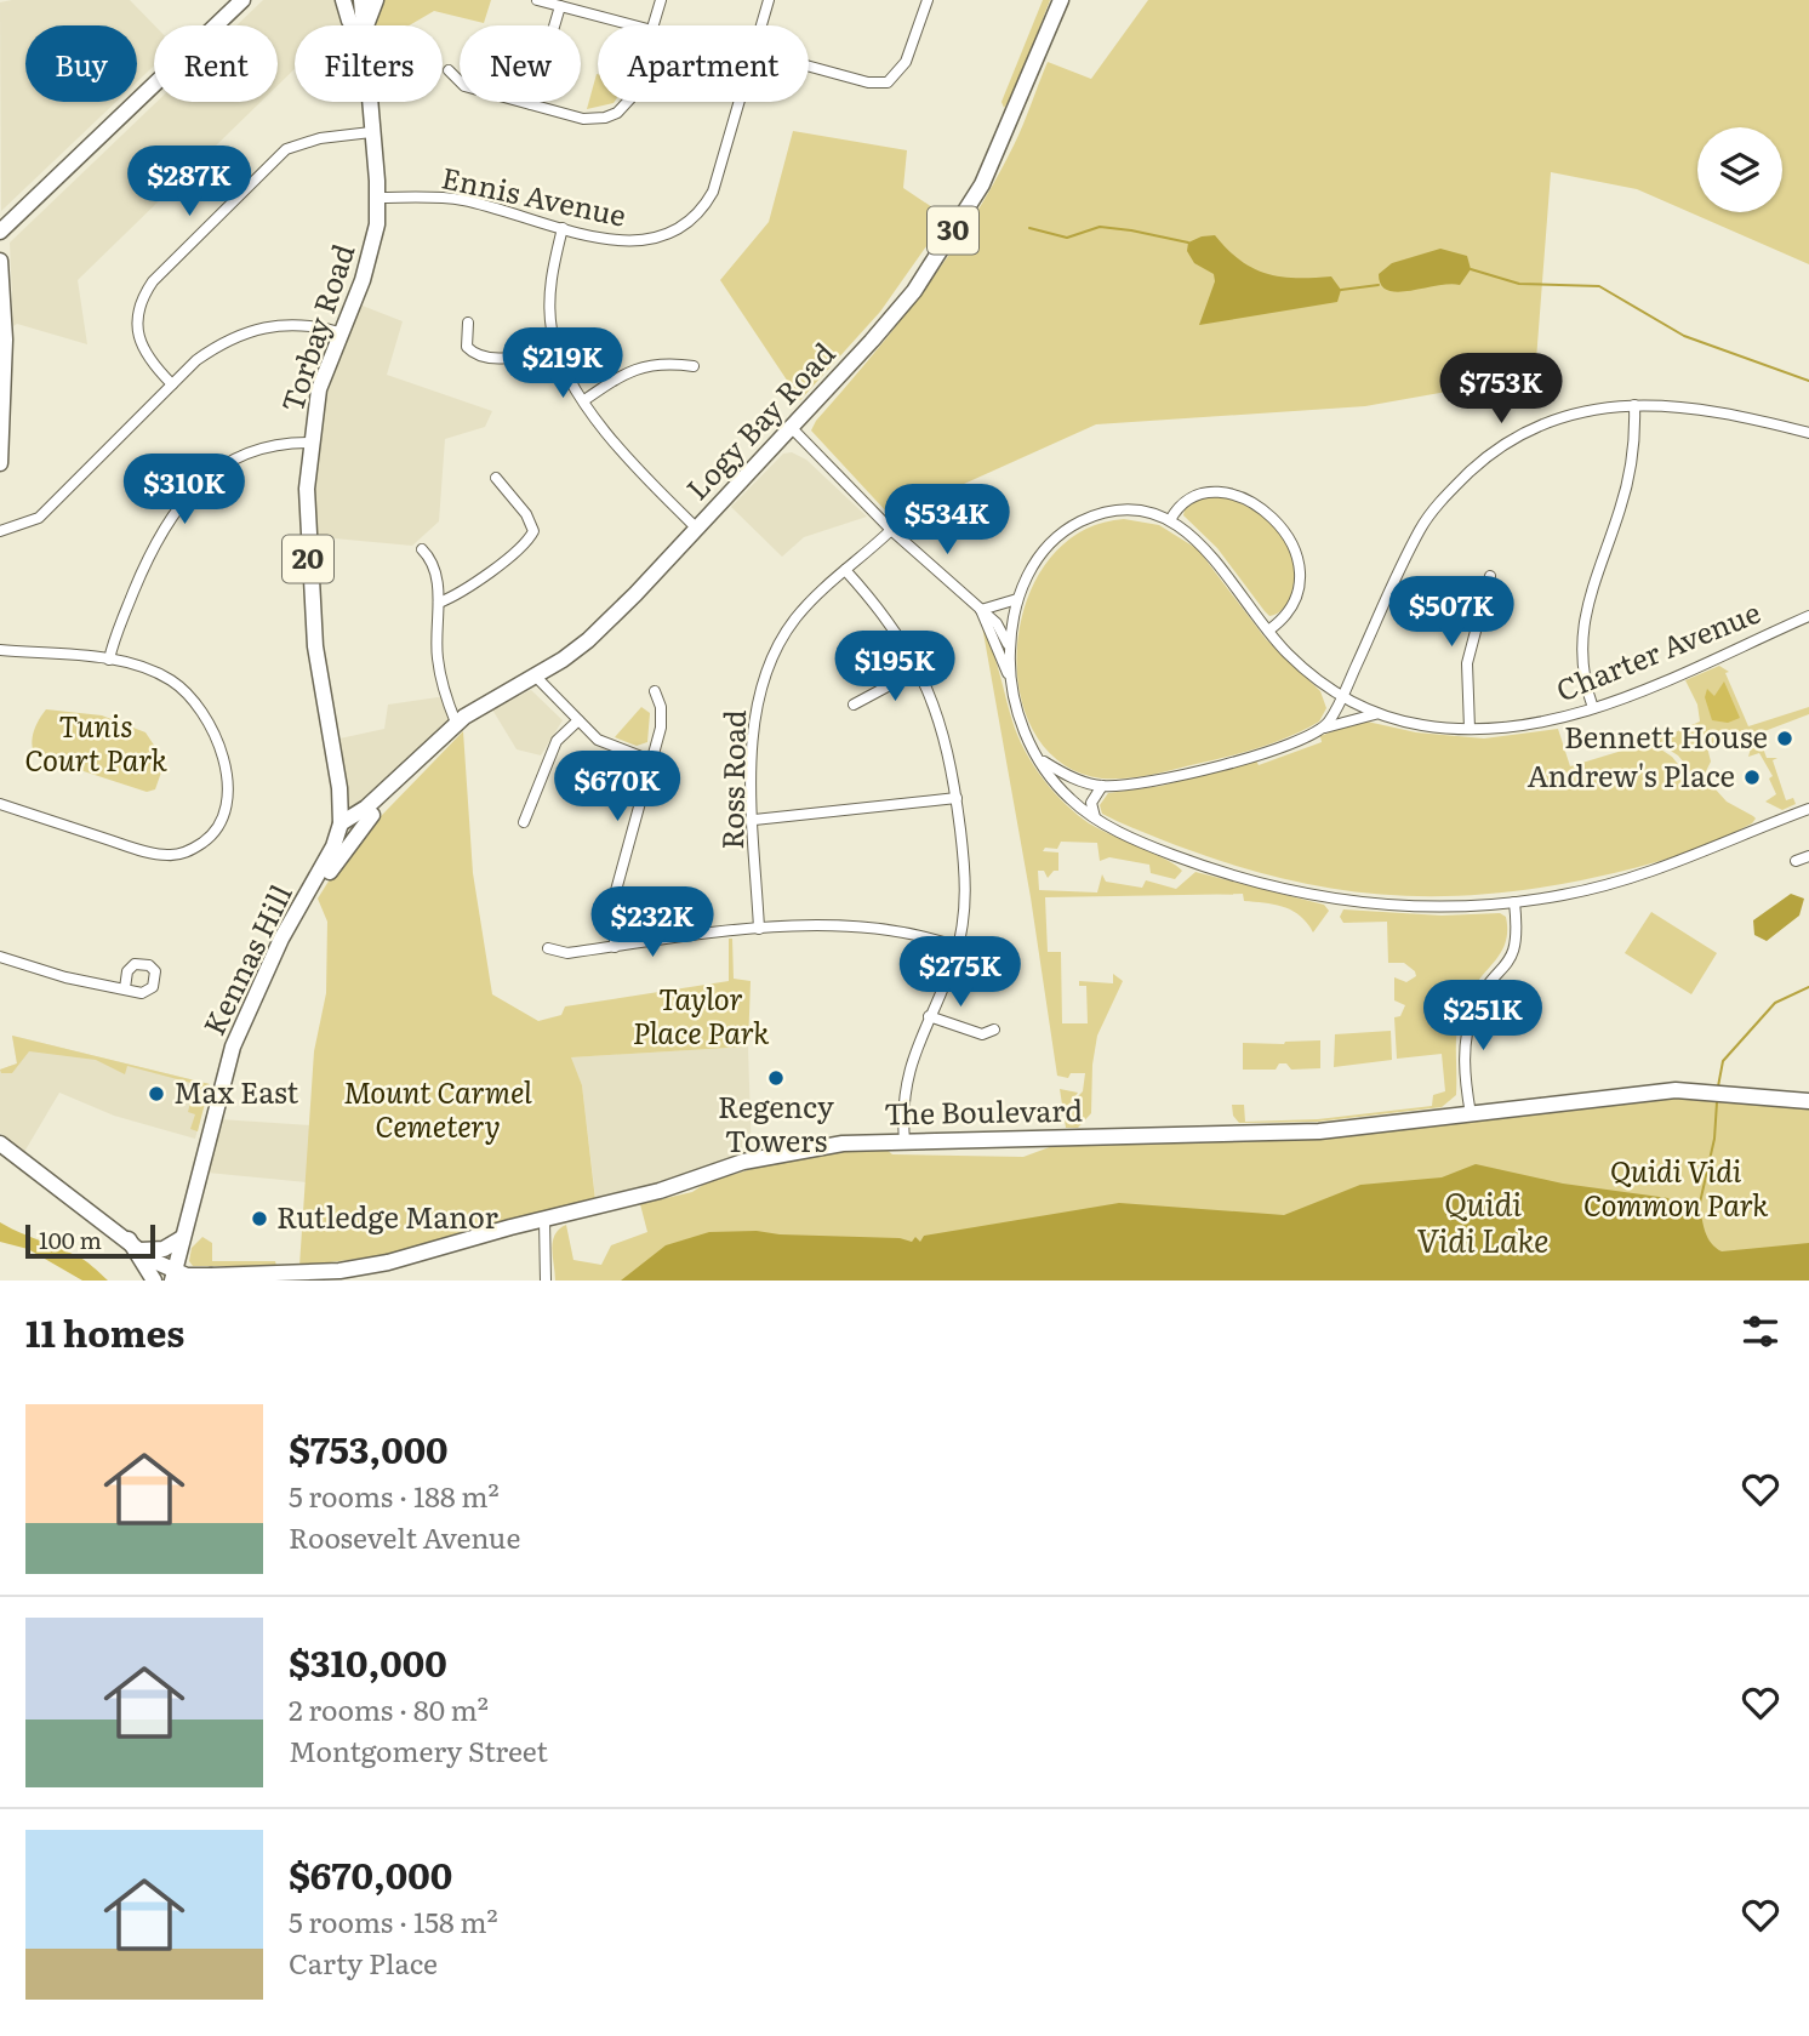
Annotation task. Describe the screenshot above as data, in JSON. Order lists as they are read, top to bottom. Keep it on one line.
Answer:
{"streets":{"main road":["30","Torbay Road","Logy Bay Road","20","Kennas Hill","The Boulevard"],"street":["Ennis Avenue","Charter Avenue","Ross Road"]},"crossings":[["Ennis Avenue","Torbay Road"],["Torbay Road","Logy Bay Road"],["Torbay Road","Kennas Hill"],["Logy Bay Road","Kennas Hill"],["Kennas Hill","The Boulevard"]],"water":["Quidi Vidi Lake"],"parks":["Tunis Court Park","Taylor Place Park","Mount Carmel Cemetery","Quidi Vidi Common Park"],"places":["Bennett House","Andrew's Place","Regency Towers","Max East","Rutledge Manor"],"scale_bar":"100 m","page":{"chip":["Buy","Rent","Filters","New","Apartment"],"price":["$287K","$219K","$753K","$310K","$534K","$507K","$195K","$670K","$232K","$275K","$251K"],"scale":"100 m","heading":"11 homes","list":[{"name":"$753,000","note":"5 rooms · 188 m² · Roosevelt Avenue"},{"name":"$310,000","note":"2 rooms · 80 m² · Montgomery Street"},{"name":"$670,000","note":"5 rooms · 158 m² · Carty Place"}]}}
